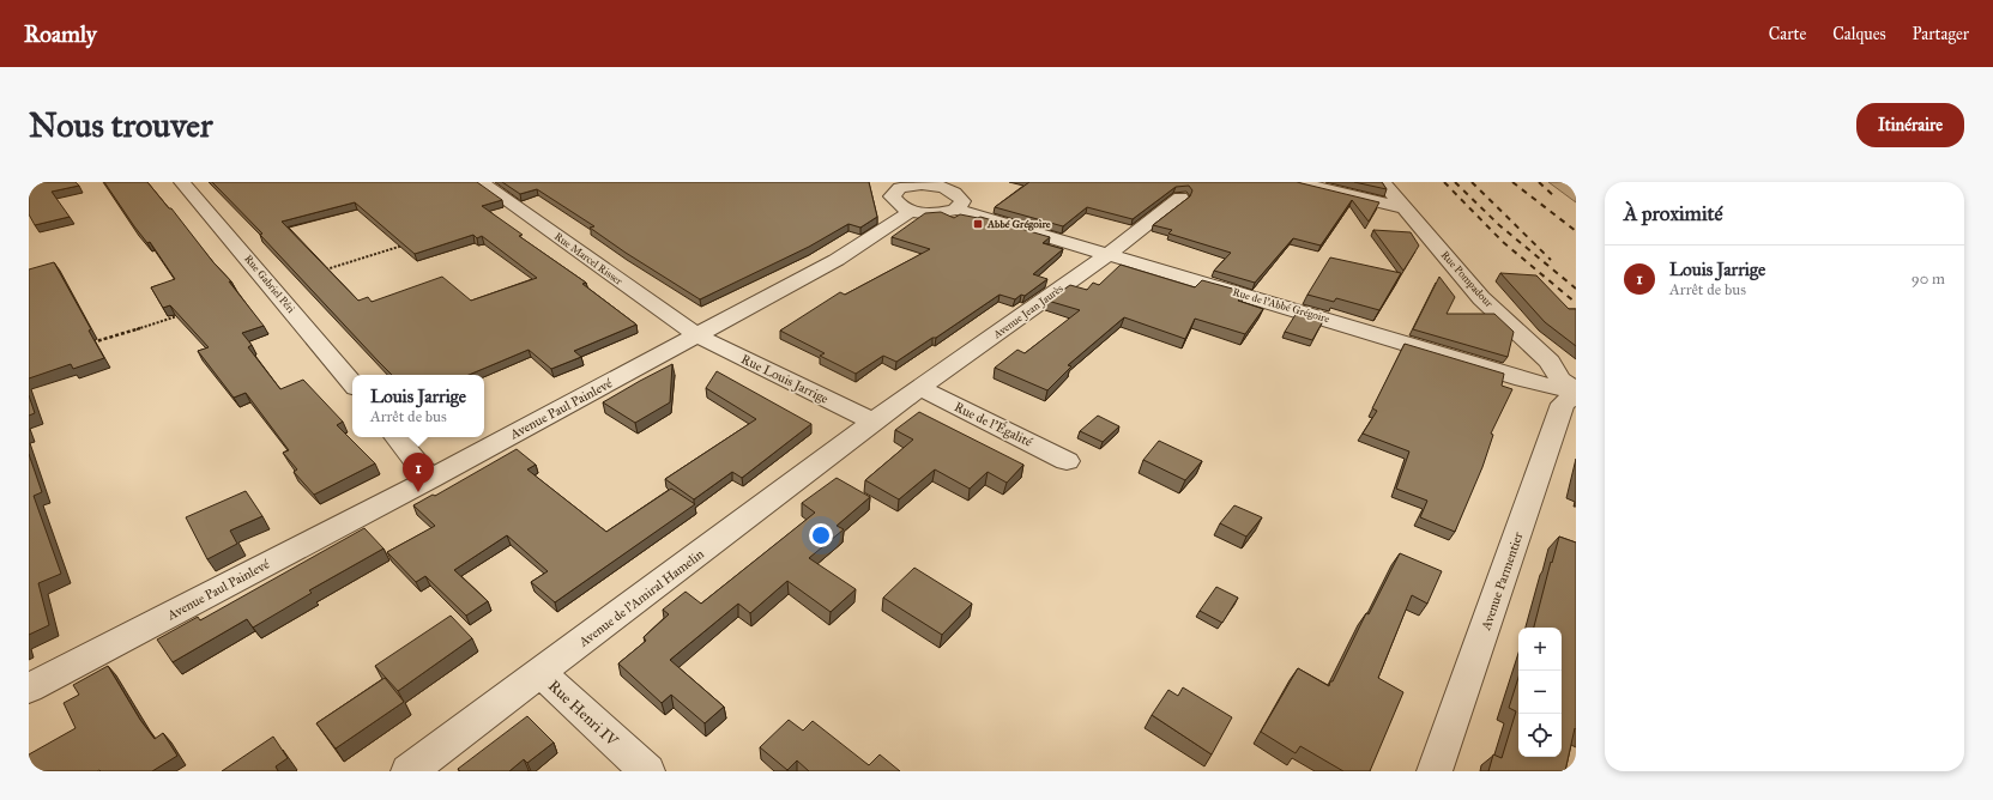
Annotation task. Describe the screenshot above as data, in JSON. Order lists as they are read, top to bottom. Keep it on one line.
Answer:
{"streets":{"street":["Rue Marcel Risser","Rue Pompadour","Rue Gabriel Péri","Rue de l'Abbé Grégoire","Avenue Jean Jaurès","Rue Louis Jarrige","Avenue Paul Painlevé","Rue de l'Égalité","Avenue Parmentier","Avenue de l'Amiral Hamelin","Rue Henri IV"]},"crossings":[["Rue Marcel Risser","Rue Louis Jarrige"],["Rue Marcel Risser","Avenue Paul Painlevé"],["Rue Pompadour","Rue de l'Abbé Grégoire"],["Rue de l'Abbé Grégoire","Avenue Jean Jaurès"],["Avenue Jean Jaurès","Rue Louis Jarrige"],["Avenue Jean Jaurès","Rue de l'Égalité"],["Avenue Jean Jaurès","Avenue de l'Amiral Hamelin"],["Rue Louis Jarrige","Avenue Paul Painlevé"],["Rue Louis Jarrige","Avenue de l'Amiral Hamelin"],["Avenue de l'Amiral Hamelin","Rue Henri IV"]],"places":{"transit":["Abbé Grégoire"]},"page":{"header":"Roamly","nav":["Carte","Calques","Partager"],"buttons":"Itinéraire","title":"Nous trouver","heading":"À proximité","list":[{"mark":"1","name":"Louis Jarrige","note":"Arrêt de bus","value":"90 m"}],"popup":["Louis Jarrige","Arrêt de bus"],"pins":"1","map_buttons":["+","−"]}}
